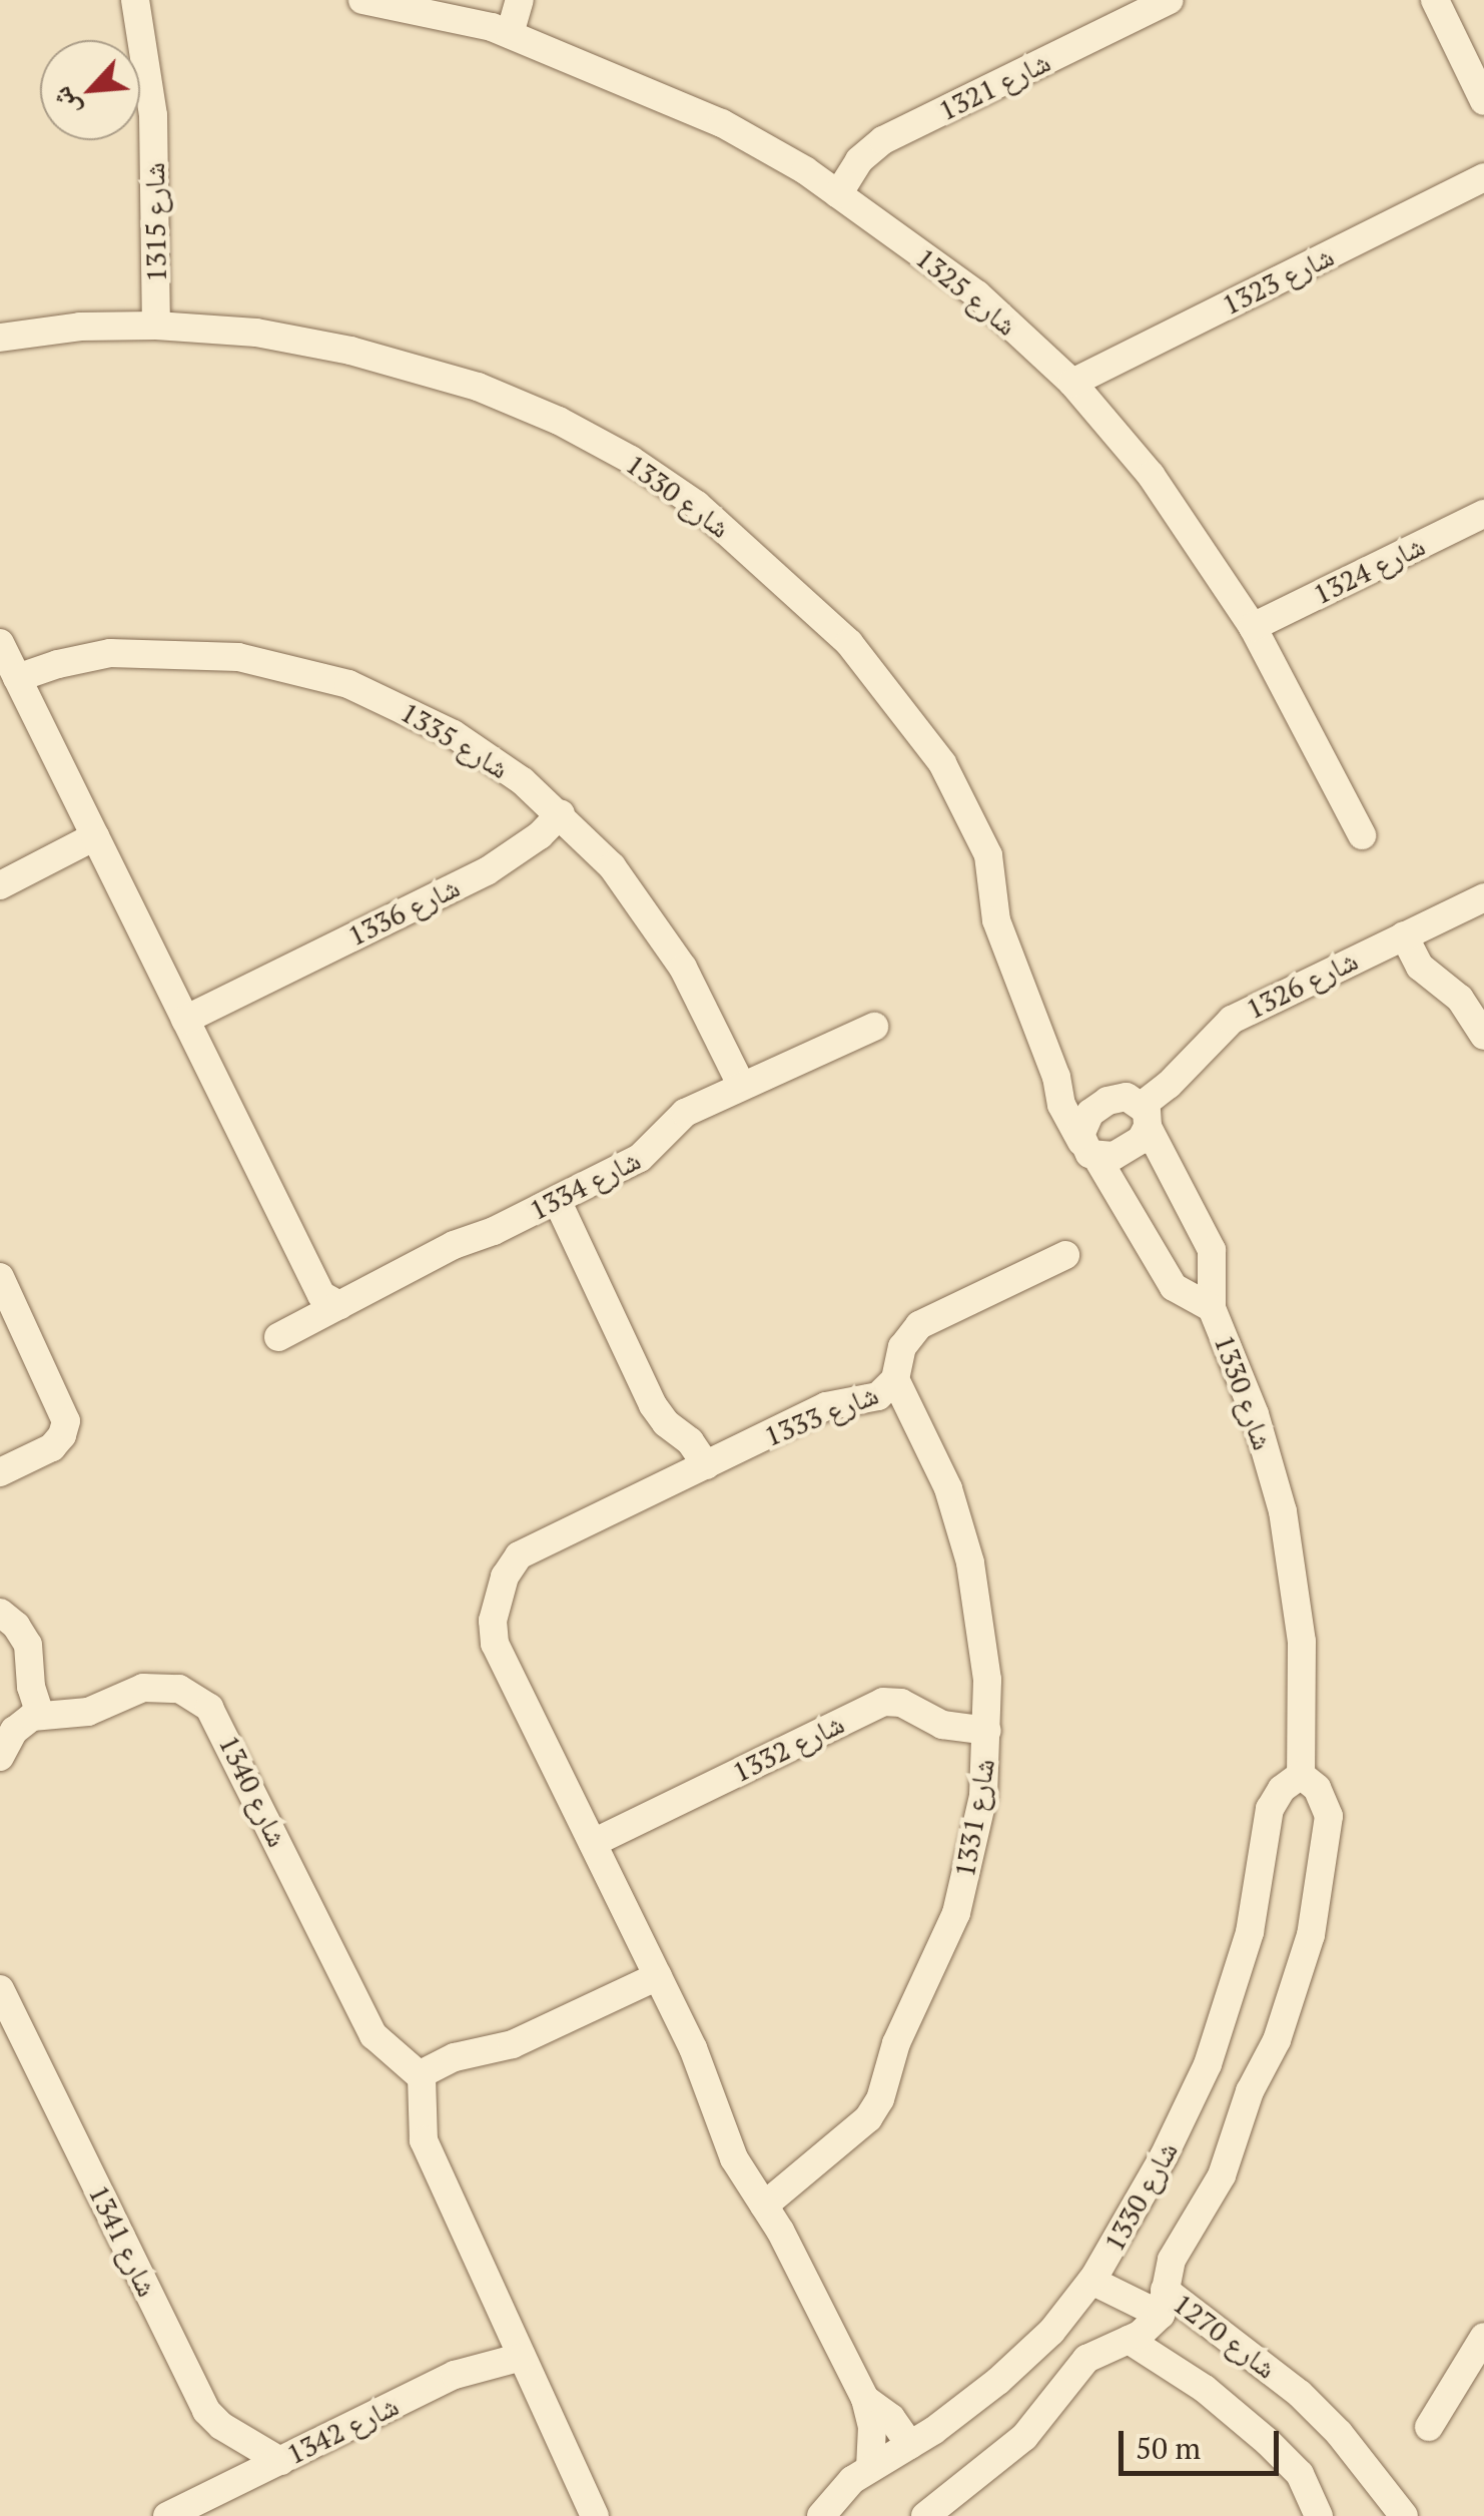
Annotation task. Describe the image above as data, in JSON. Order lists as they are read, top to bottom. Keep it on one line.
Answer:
{"streets":{"street":["شارع 1321","شارع 1315","شارع 1323","شارع 1325","شارع 1330","شارع 1324","شارع 1335","شارع 1336","شارع 1326","شارع 1334","شارع 1333","شارع 1332","شارع 1340","شارع 1331","شارع 1341","شارع 1270","شارع 1342"]},"crossings":[["شارع 1321","شارع 1325"],["شارع 1315","شارع 1330"],["شارع 1323","شارع 1325"],["شارع 1325","شارع 1324"],["شارع 1330","شارع 1326"],["شارع 1330","شارع 1270"],["شارع 1335","شارع 1336"],["شارع 1335","شارع 1334"],["شارع 1333","شارع 1332"],["شارع 1333","شارع 1331"],["شارع 1332","شارع 1331"],["شارع 1341","شارع 1342"]],"scale_bar":"50 m","north":"bottom left"}
